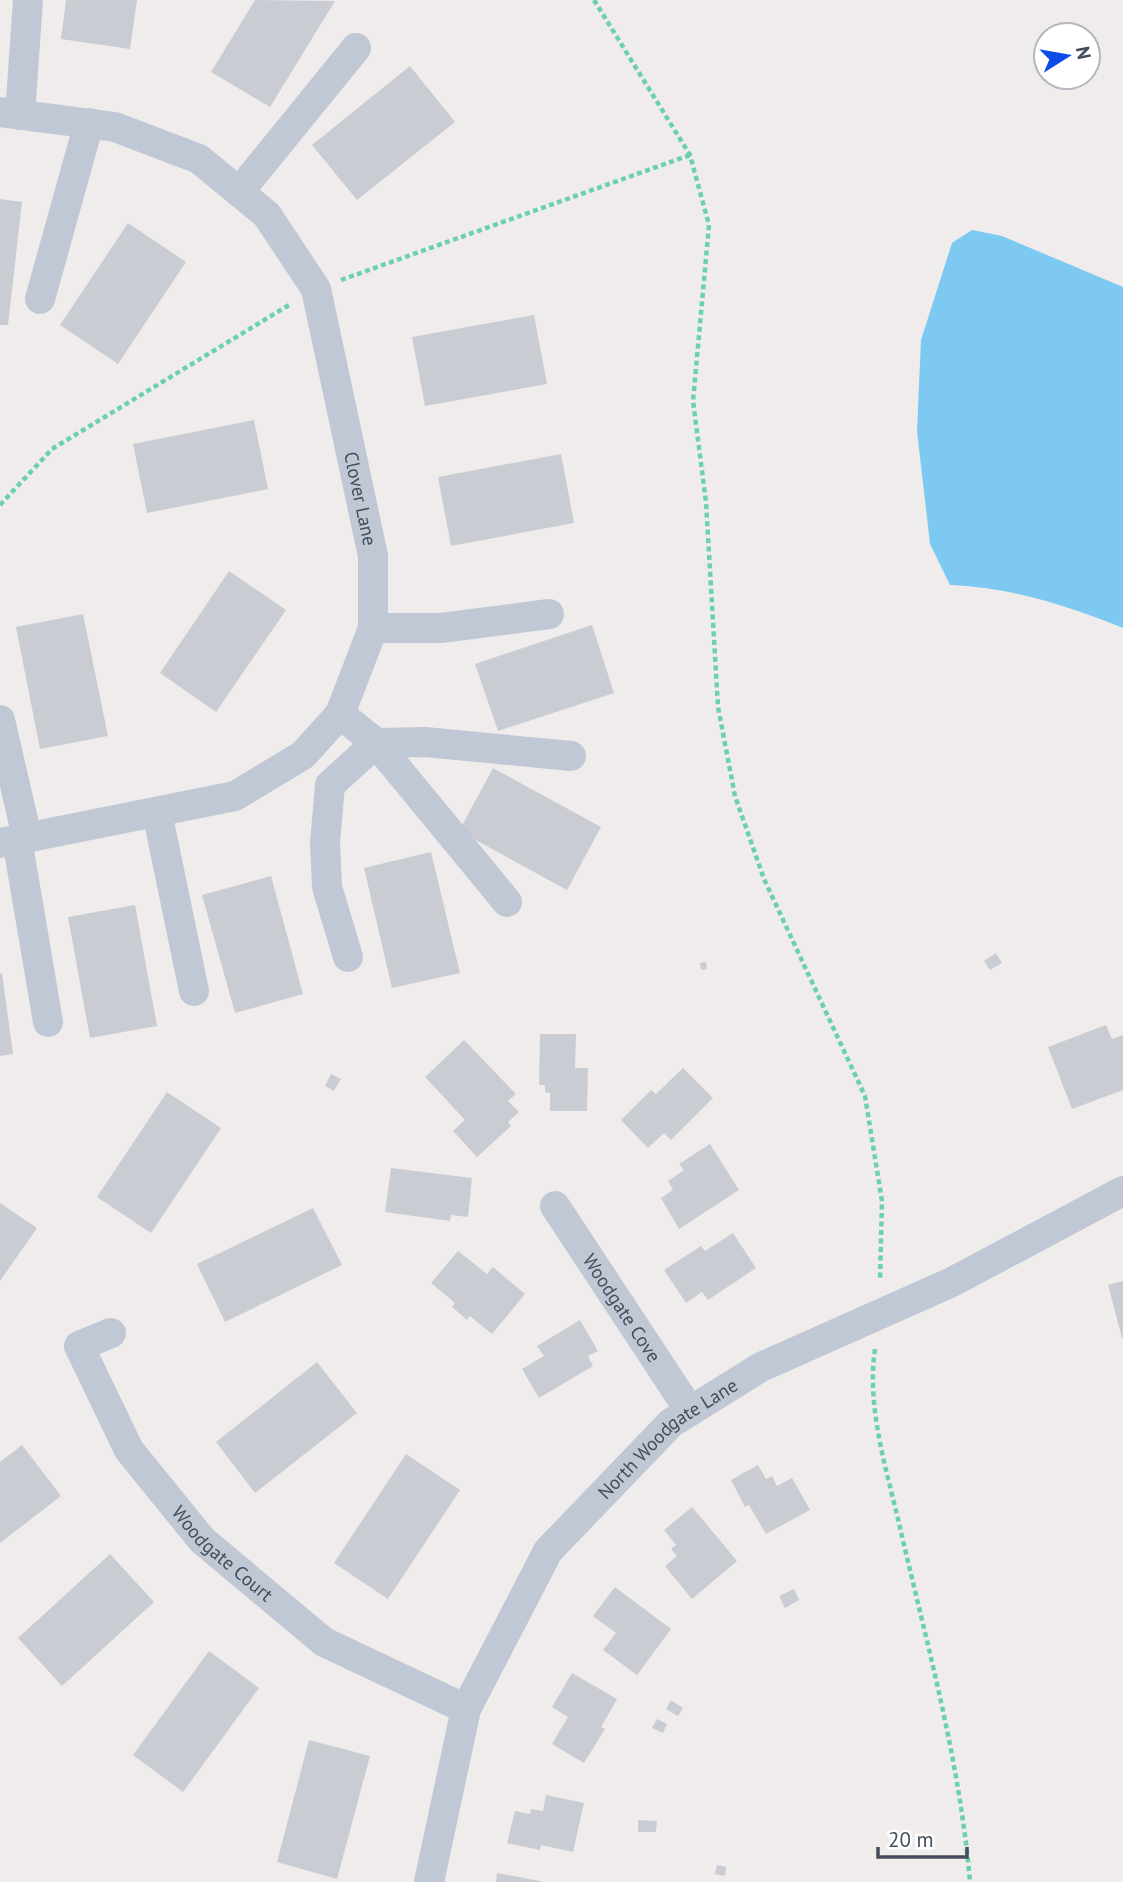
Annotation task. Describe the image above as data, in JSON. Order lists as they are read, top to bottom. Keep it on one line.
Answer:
{"streets":{"street":["Clover Lane","Woodgate Cove","North Woodgate Lane","Woodgate Court"]},"crossings":[["Woodgate Cove","North Woodgate Lane"],["North Woodgate Lane","Woodgate Court"]],"scale_bar":"20 m","north":"right"}
